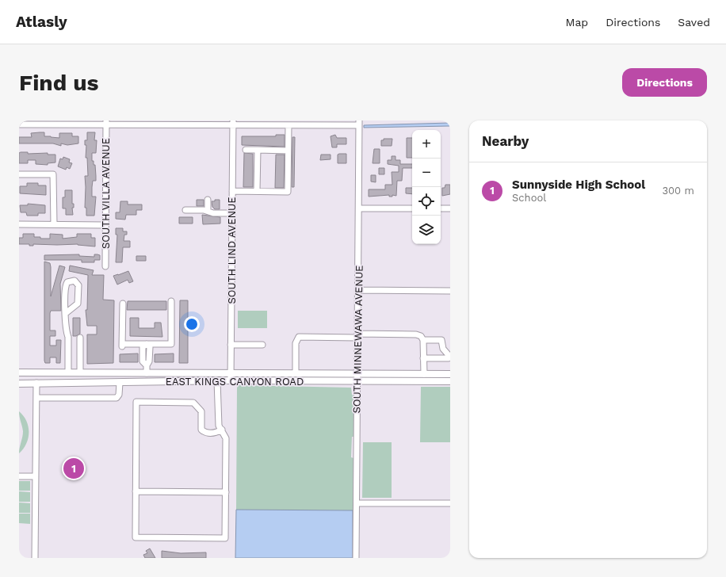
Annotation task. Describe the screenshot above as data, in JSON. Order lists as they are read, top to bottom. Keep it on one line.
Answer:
{"streets":{"main road":["EAST KINGS CANYON ROAD"],"street":["SOUTH VILLA AVENUE","SOUTH LIND AVENUE","SOUTH MINNEWAWA AVENUE"]},"crossings":[["SOUTH LIND AVENUE","EAST KINGS CANYON ROAD"],["SOUTH MINNEWAWA AVENUE","EAST KINGS CANYON ROAD"]],"page":{"header":"Atlasly","nav":["Map","Directions","Saved"],"buttons":"Directions","title":"Find us","heading":"Nearby","map_buttons":["+","−"],"list":[{"mark":"1","name":"Sunnyside High School","note":"School","value":"300 m"}],"pins":"1"}}
